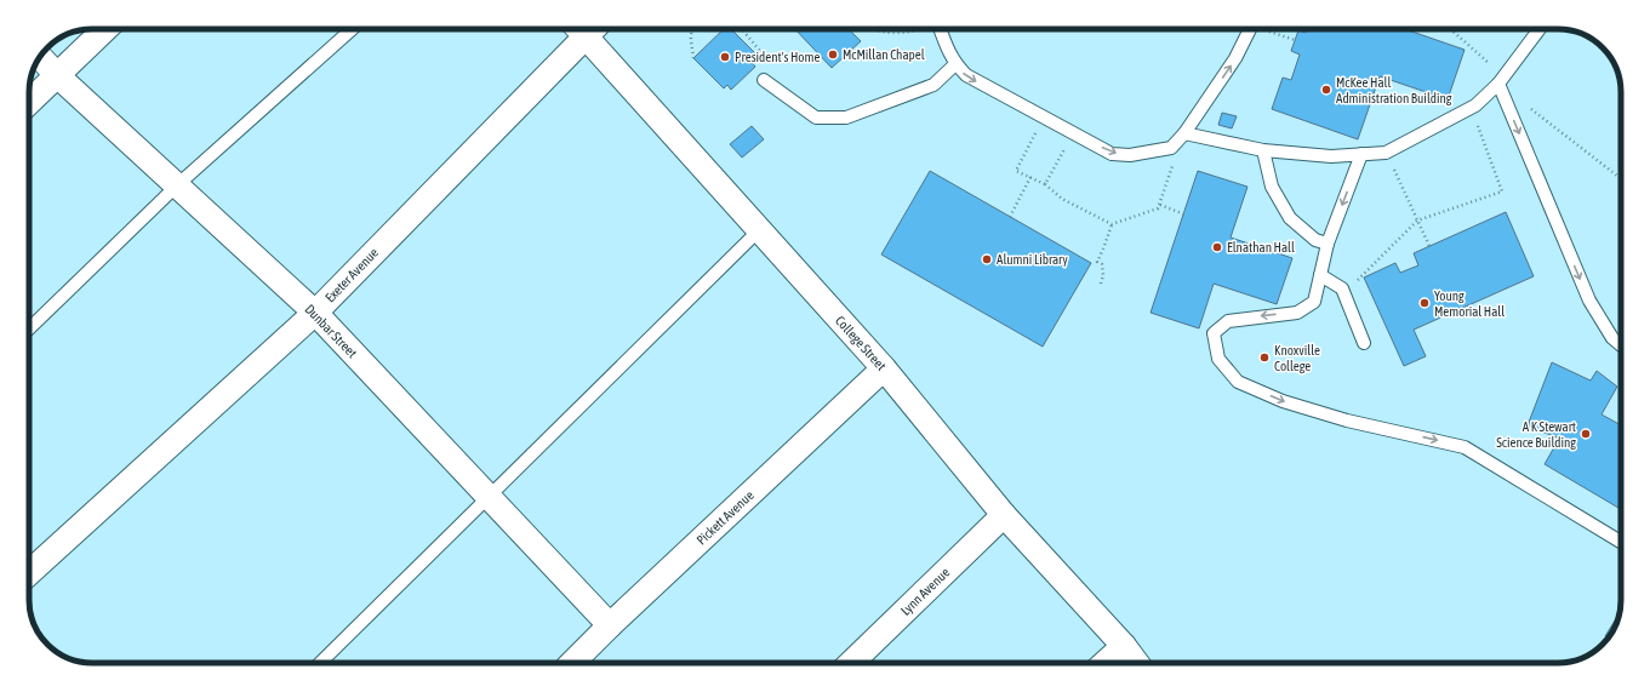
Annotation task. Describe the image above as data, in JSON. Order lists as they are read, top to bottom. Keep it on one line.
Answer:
{"streets":{"street":["Exeter Avenue","Dunbar Street","College Street","Pickett Avenue","Lynn Avenue"]},"crossings":[["Exeter Avenue","Dunbar Street"],["Dunbar Street","Pickett Avenue"],["College Street","Pickett Avenue"],["College Street","Lynn Avenue"]],"places":["McMillan Chapel","President's Home","McKee Hall Administration Building","Elnathan Hall","Alumni Library","Young Memorial Hall","Knoxville College","A K Stewart Science Building"]}
